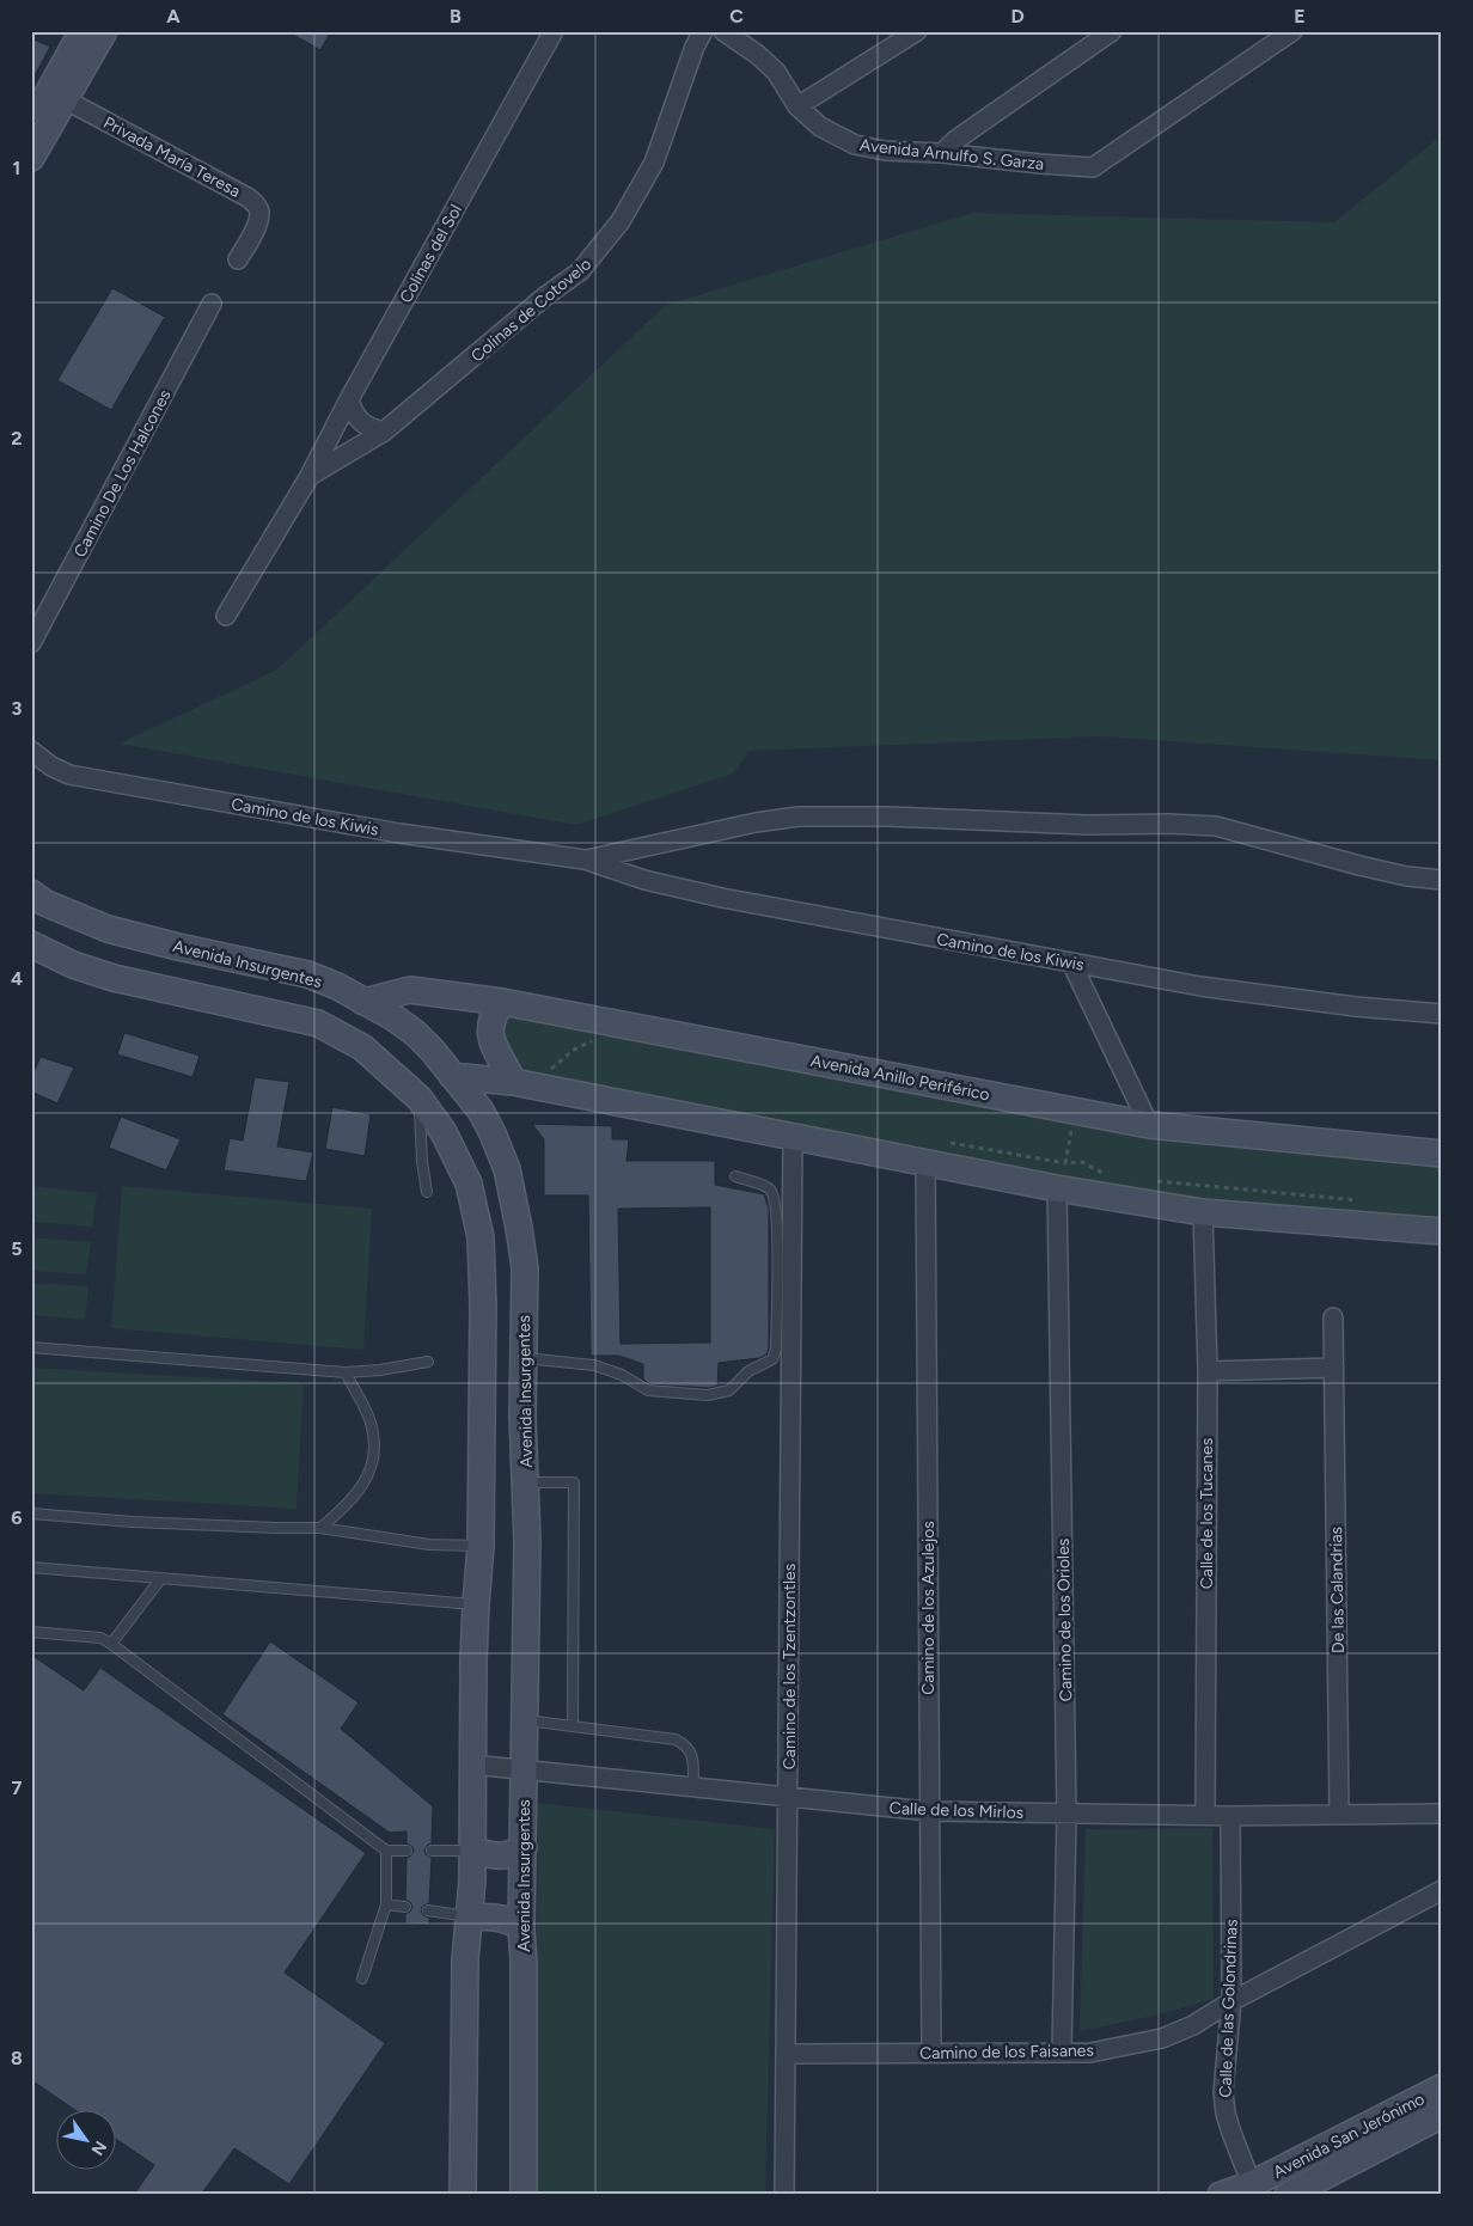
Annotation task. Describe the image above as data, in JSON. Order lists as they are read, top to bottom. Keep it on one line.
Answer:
{"streets":{"main road":["Avenida Insurgentes","Avenida Anillo Periférico","Avenida San Jerónimo"],"street":["Avenida Arnulfo S. Garza","Privada María Teresa","Colinas del Sol","Colinas de Cotovelo","Camino De Los Halcones","Camino de los Kiwis","Calle de los Tucanes","De las Calandrias","Camino de los Azulejos","Camino de los Orioles","Camino de los Tzentzontles","Calle de los Mirlos","Calle de las Golondrinas","Camino de los Faisanes"]},"crossings":[["Colinas del Sol","Colinas de Cotovelo"],["Avenida Insurgentes","Avenida Anillo Periférico"],["Avenida Insurgentes","Calle de los Mirlos"],["Calle de los Tucanes","Calle de los Mirlos"],["De las Calandrias","Calle de los Mirlos"],["Camino de los Azulejos","Calle de los Mirlos"],["Camino de los Azulejos","Camino de los Faisanes"],["Camino de los Orioles","Calle de los Mirlos"],["Camino de los Orioles","Camino de los Faisanes"],["Camino de los Tzentzontles","Calle de los Mirlos"],["Camino de los Tzentzontles","Camino de los Faisanes"],["Calle de los Mirlos","Calle de las Golondrinas"],["Calle de las Golondrinas","Camino de los Faisanes"],["Calle de las Golondrinas","Avenida San Jerónimo"]],"north":"bottom right","grid":{"columns":["A","B","C","D","E"],"rows":["1","2","3","4","5","6","7","8"]}}
